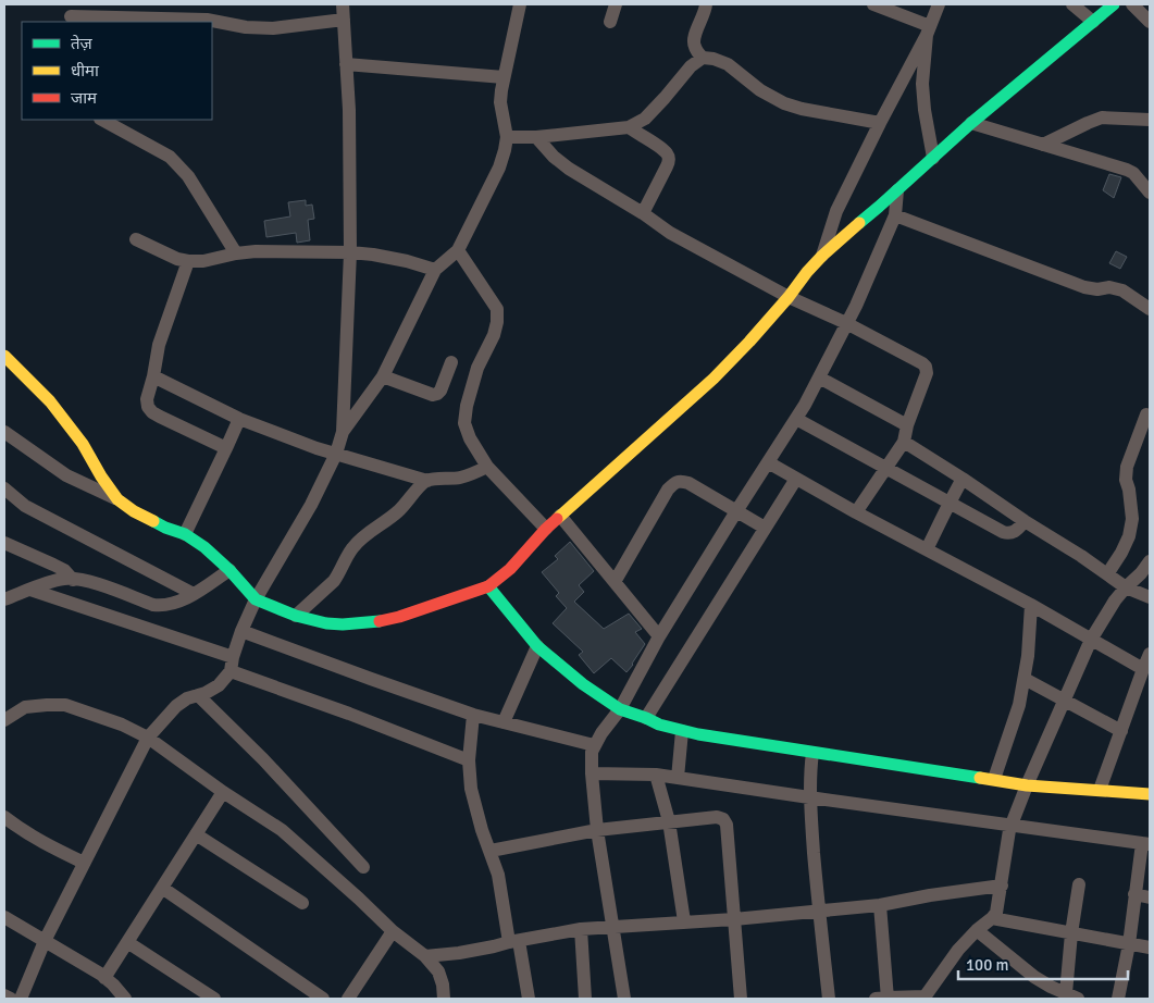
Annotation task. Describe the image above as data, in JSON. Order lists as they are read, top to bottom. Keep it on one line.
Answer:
{"legend":["तेज़","धीमा","जाम"],"scale_bar":"100 m"}
